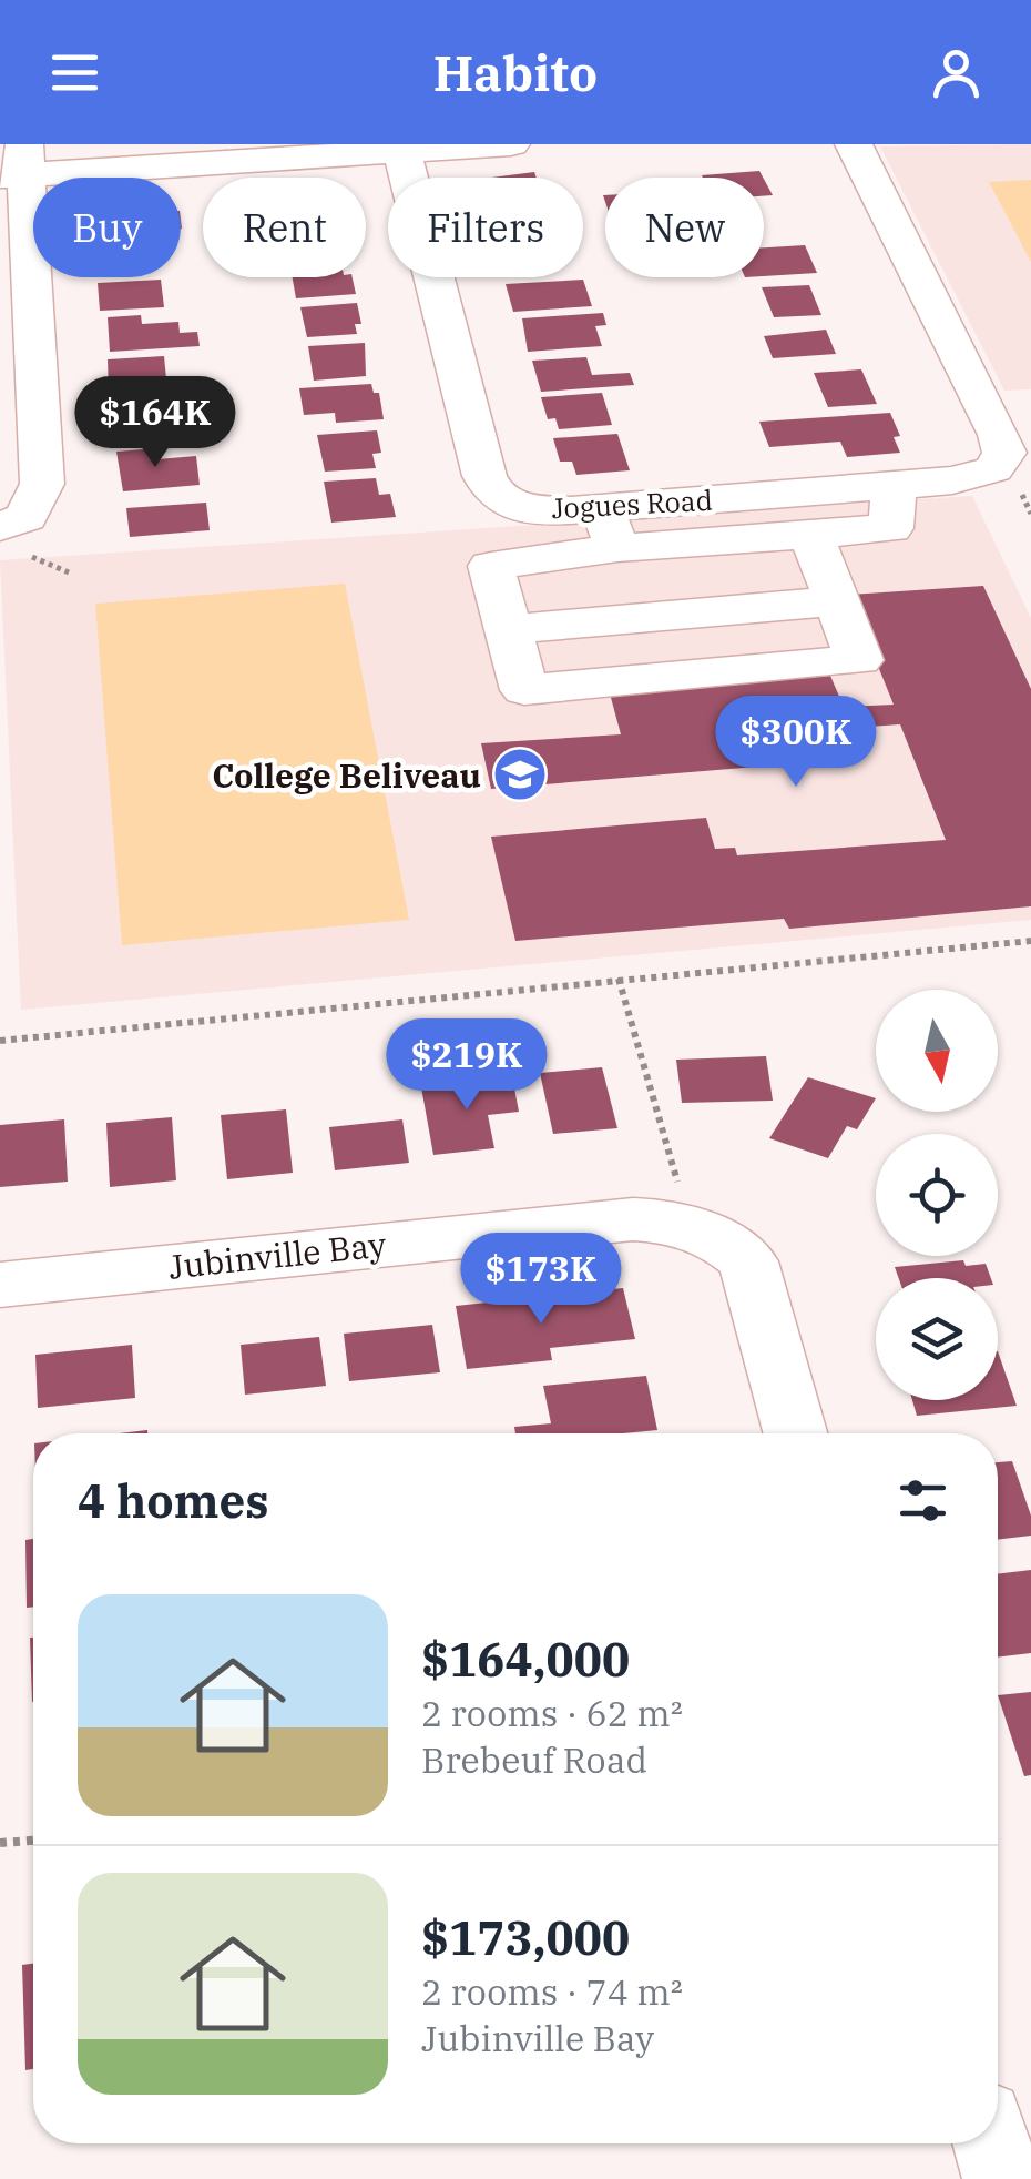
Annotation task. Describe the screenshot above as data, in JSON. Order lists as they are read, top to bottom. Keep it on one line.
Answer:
{"streets":{"street":["Jogues Road","Jubinville Bay"]},"places":{"school or university":["College Beliveau"]},"north":"bottom","page":{"header":"Habito","chip":["Buy","Rent","Filters","New"],"price":["$164K","$300K","$219K","$173K"],"heading":"4 homes","list":[{"name":"$164,000","note":"2 rooms · 62 m² · Brebeuf Road"},{"name":"$173,000","note":"2 rooms · 74 m² · Jubinville Bay"}]}}
